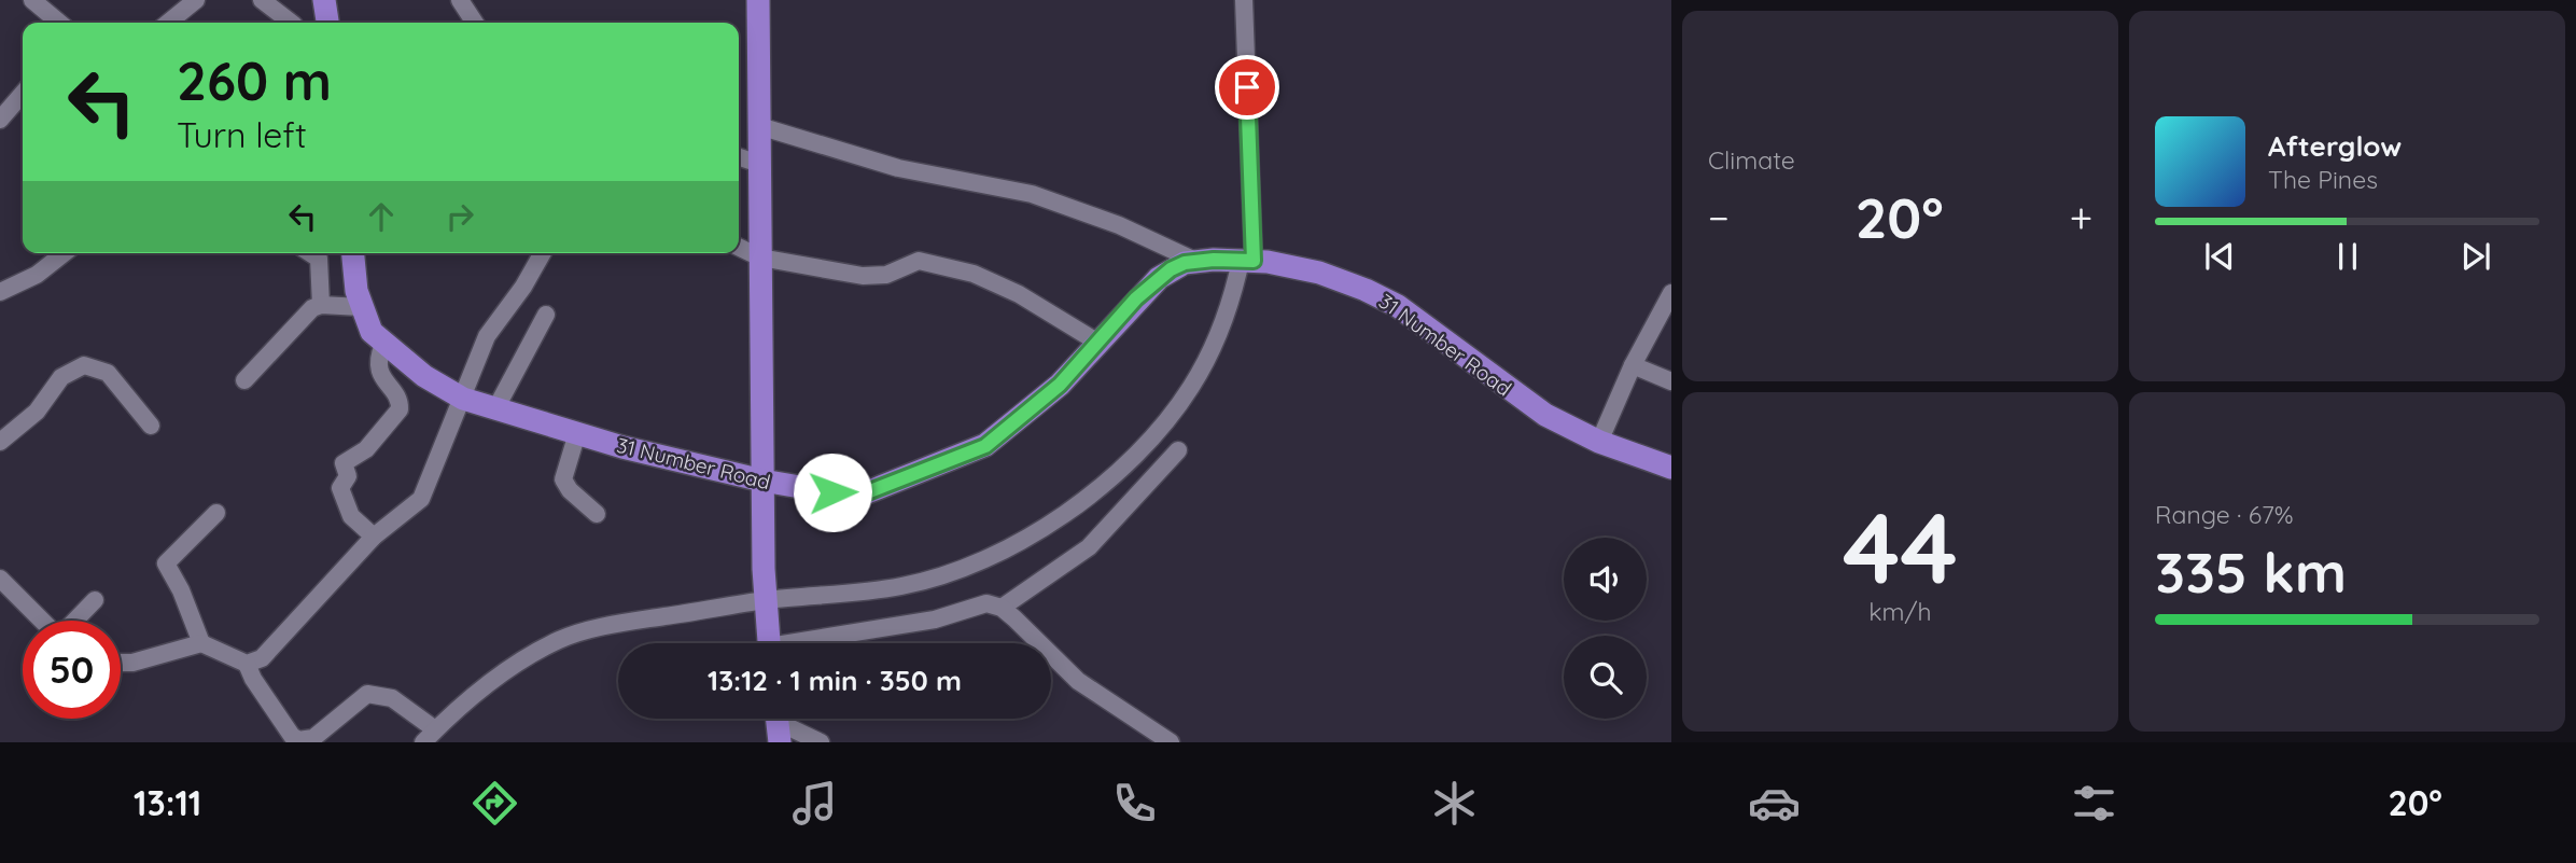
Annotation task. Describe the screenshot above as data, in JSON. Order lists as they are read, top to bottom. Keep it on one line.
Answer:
{"streets":{"main road":["31 Number Road"]},"page":{"tile":["Climate",["44","km/h"],["Range · 67%","335 km"]],"turn":["260 m","Turn left"],"song":["Afterglow","The Pines"],"heat":["−","20°","+"],"limit":"50","trip":"13:12 · 1 min · 350 m","tabs":["13:11","20°"]}}
